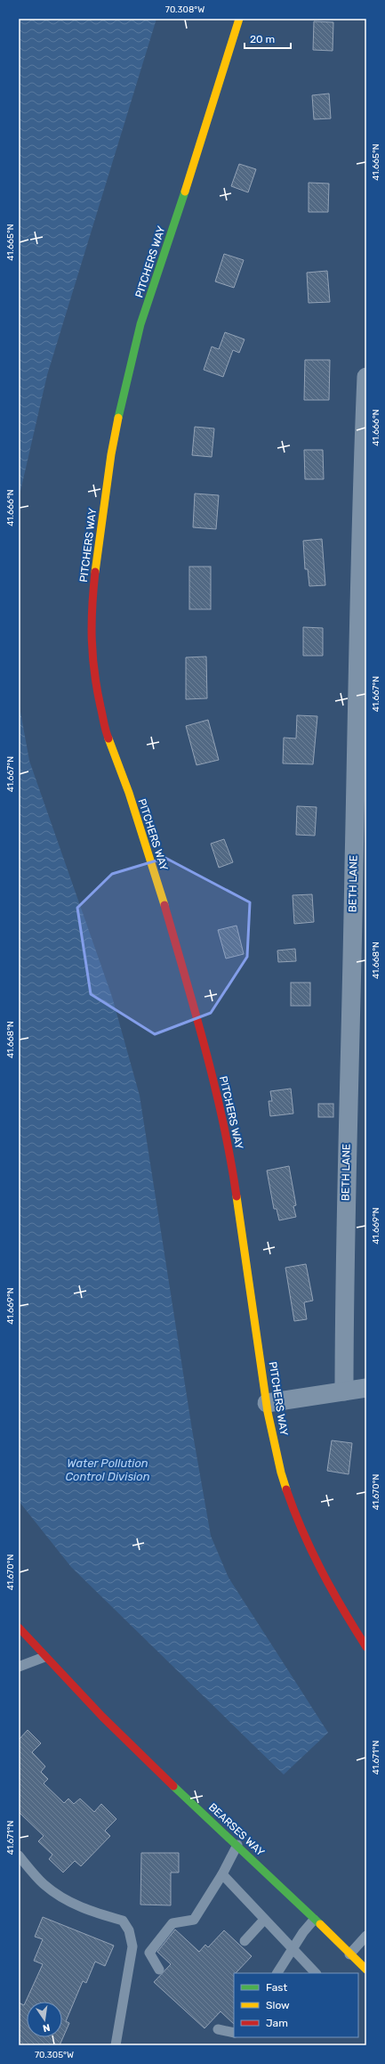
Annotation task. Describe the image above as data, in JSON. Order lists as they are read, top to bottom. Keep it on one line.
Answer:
{"streets":{"main road":["PITCHERS WAY","BEARSES WAY"],"street":["BETH LANE"]},"water":["Water Pollution Control Division"],"legend":["Fast","Slow","Jam"],"scale_bar":"20 m","north":"bottom","coordinates":["70.308°W","41.665°N","41.666°N","41.667°N","41.668°N","41.669°N","41.670°N","41.671°N","70.305°W"]}
